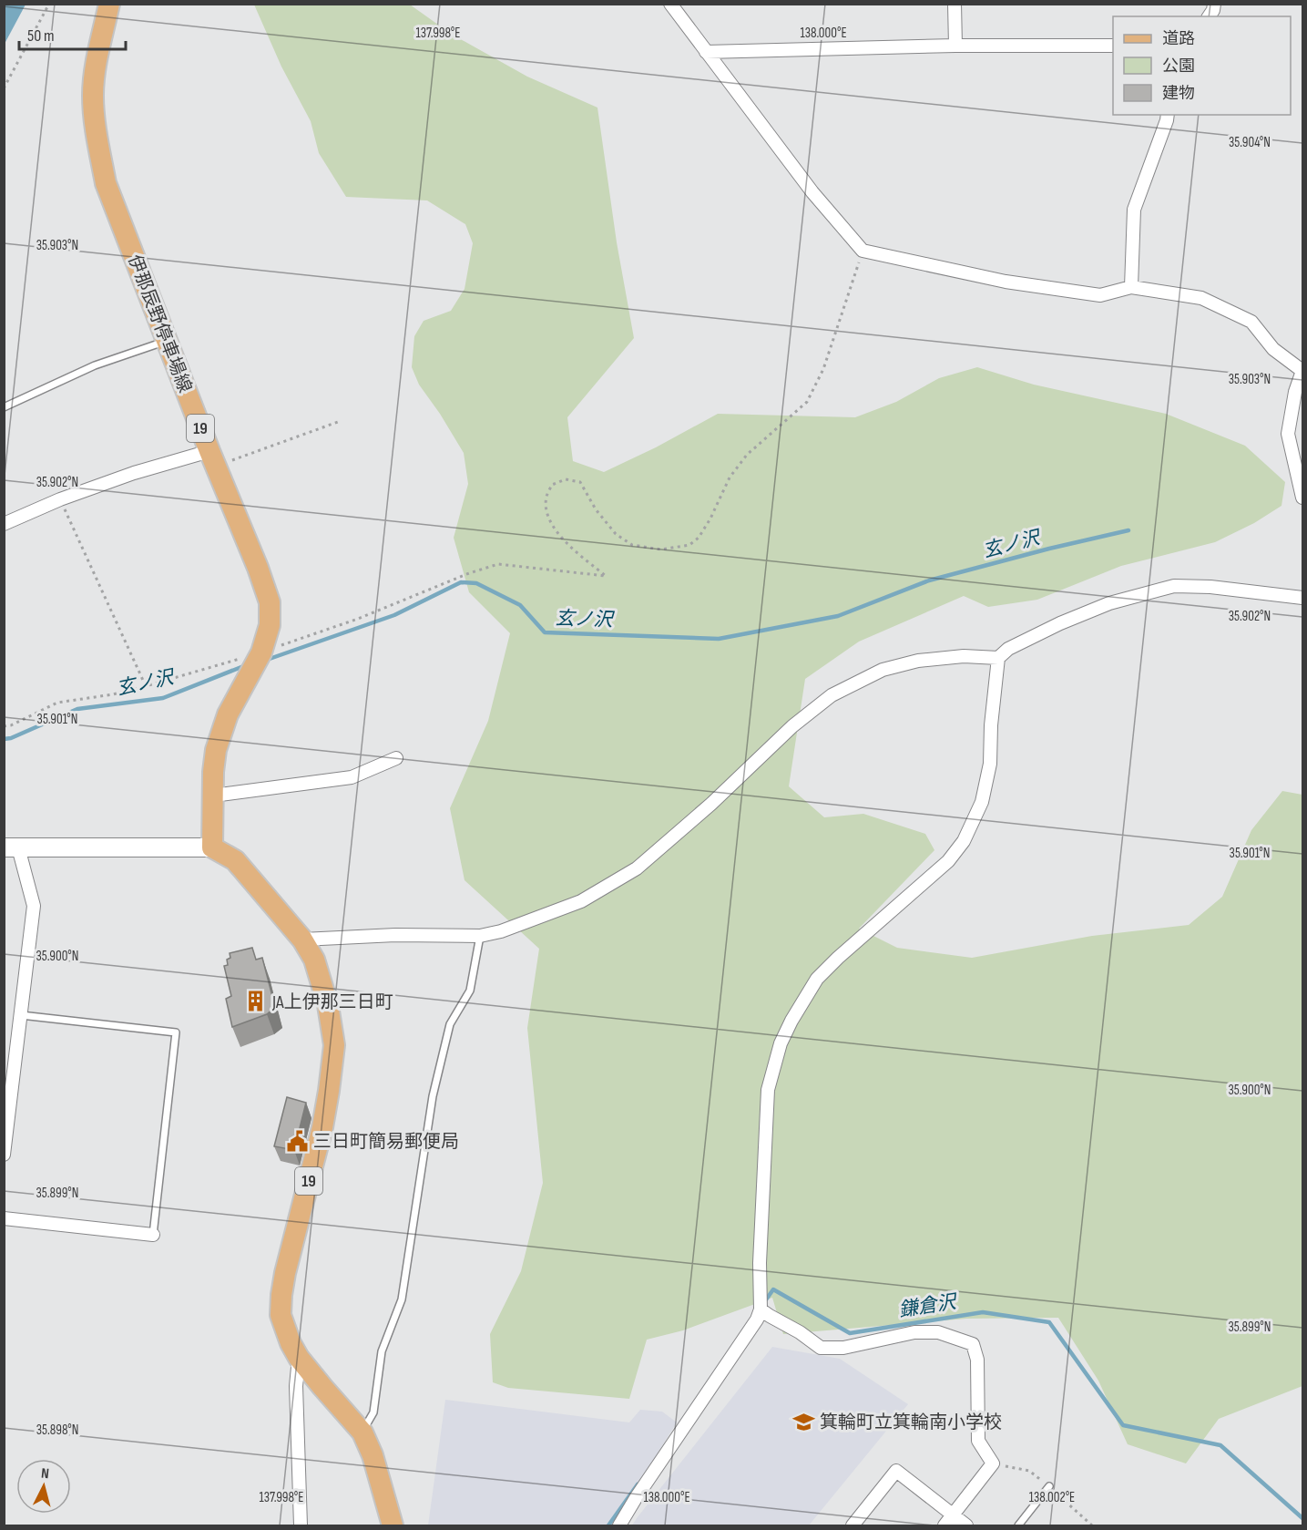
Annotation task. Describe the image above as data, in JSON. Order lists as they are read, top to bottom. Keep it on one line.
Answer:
{"streets":{"main road":["伊那辰野停車場線","19"]},"crossings":[["伊那辰野停車場線","19"]],"water":["玄ノ沢","鎌倉沢"],"places":{"building":["JA上伊那三日町"],"public building":["三日町簡易郵便局"],"school or university":["箕輪町立箕輪南小学校"]},"legend":["道路","公園","建物"],"scale_bar":"50 m","north":"top","coordinates":["137.998°E","138.000°E","35.904°N","35.903°N","35.902°N","35.901°N","35.900°N","35.899°N","35.898°N","138.002°E"]}
